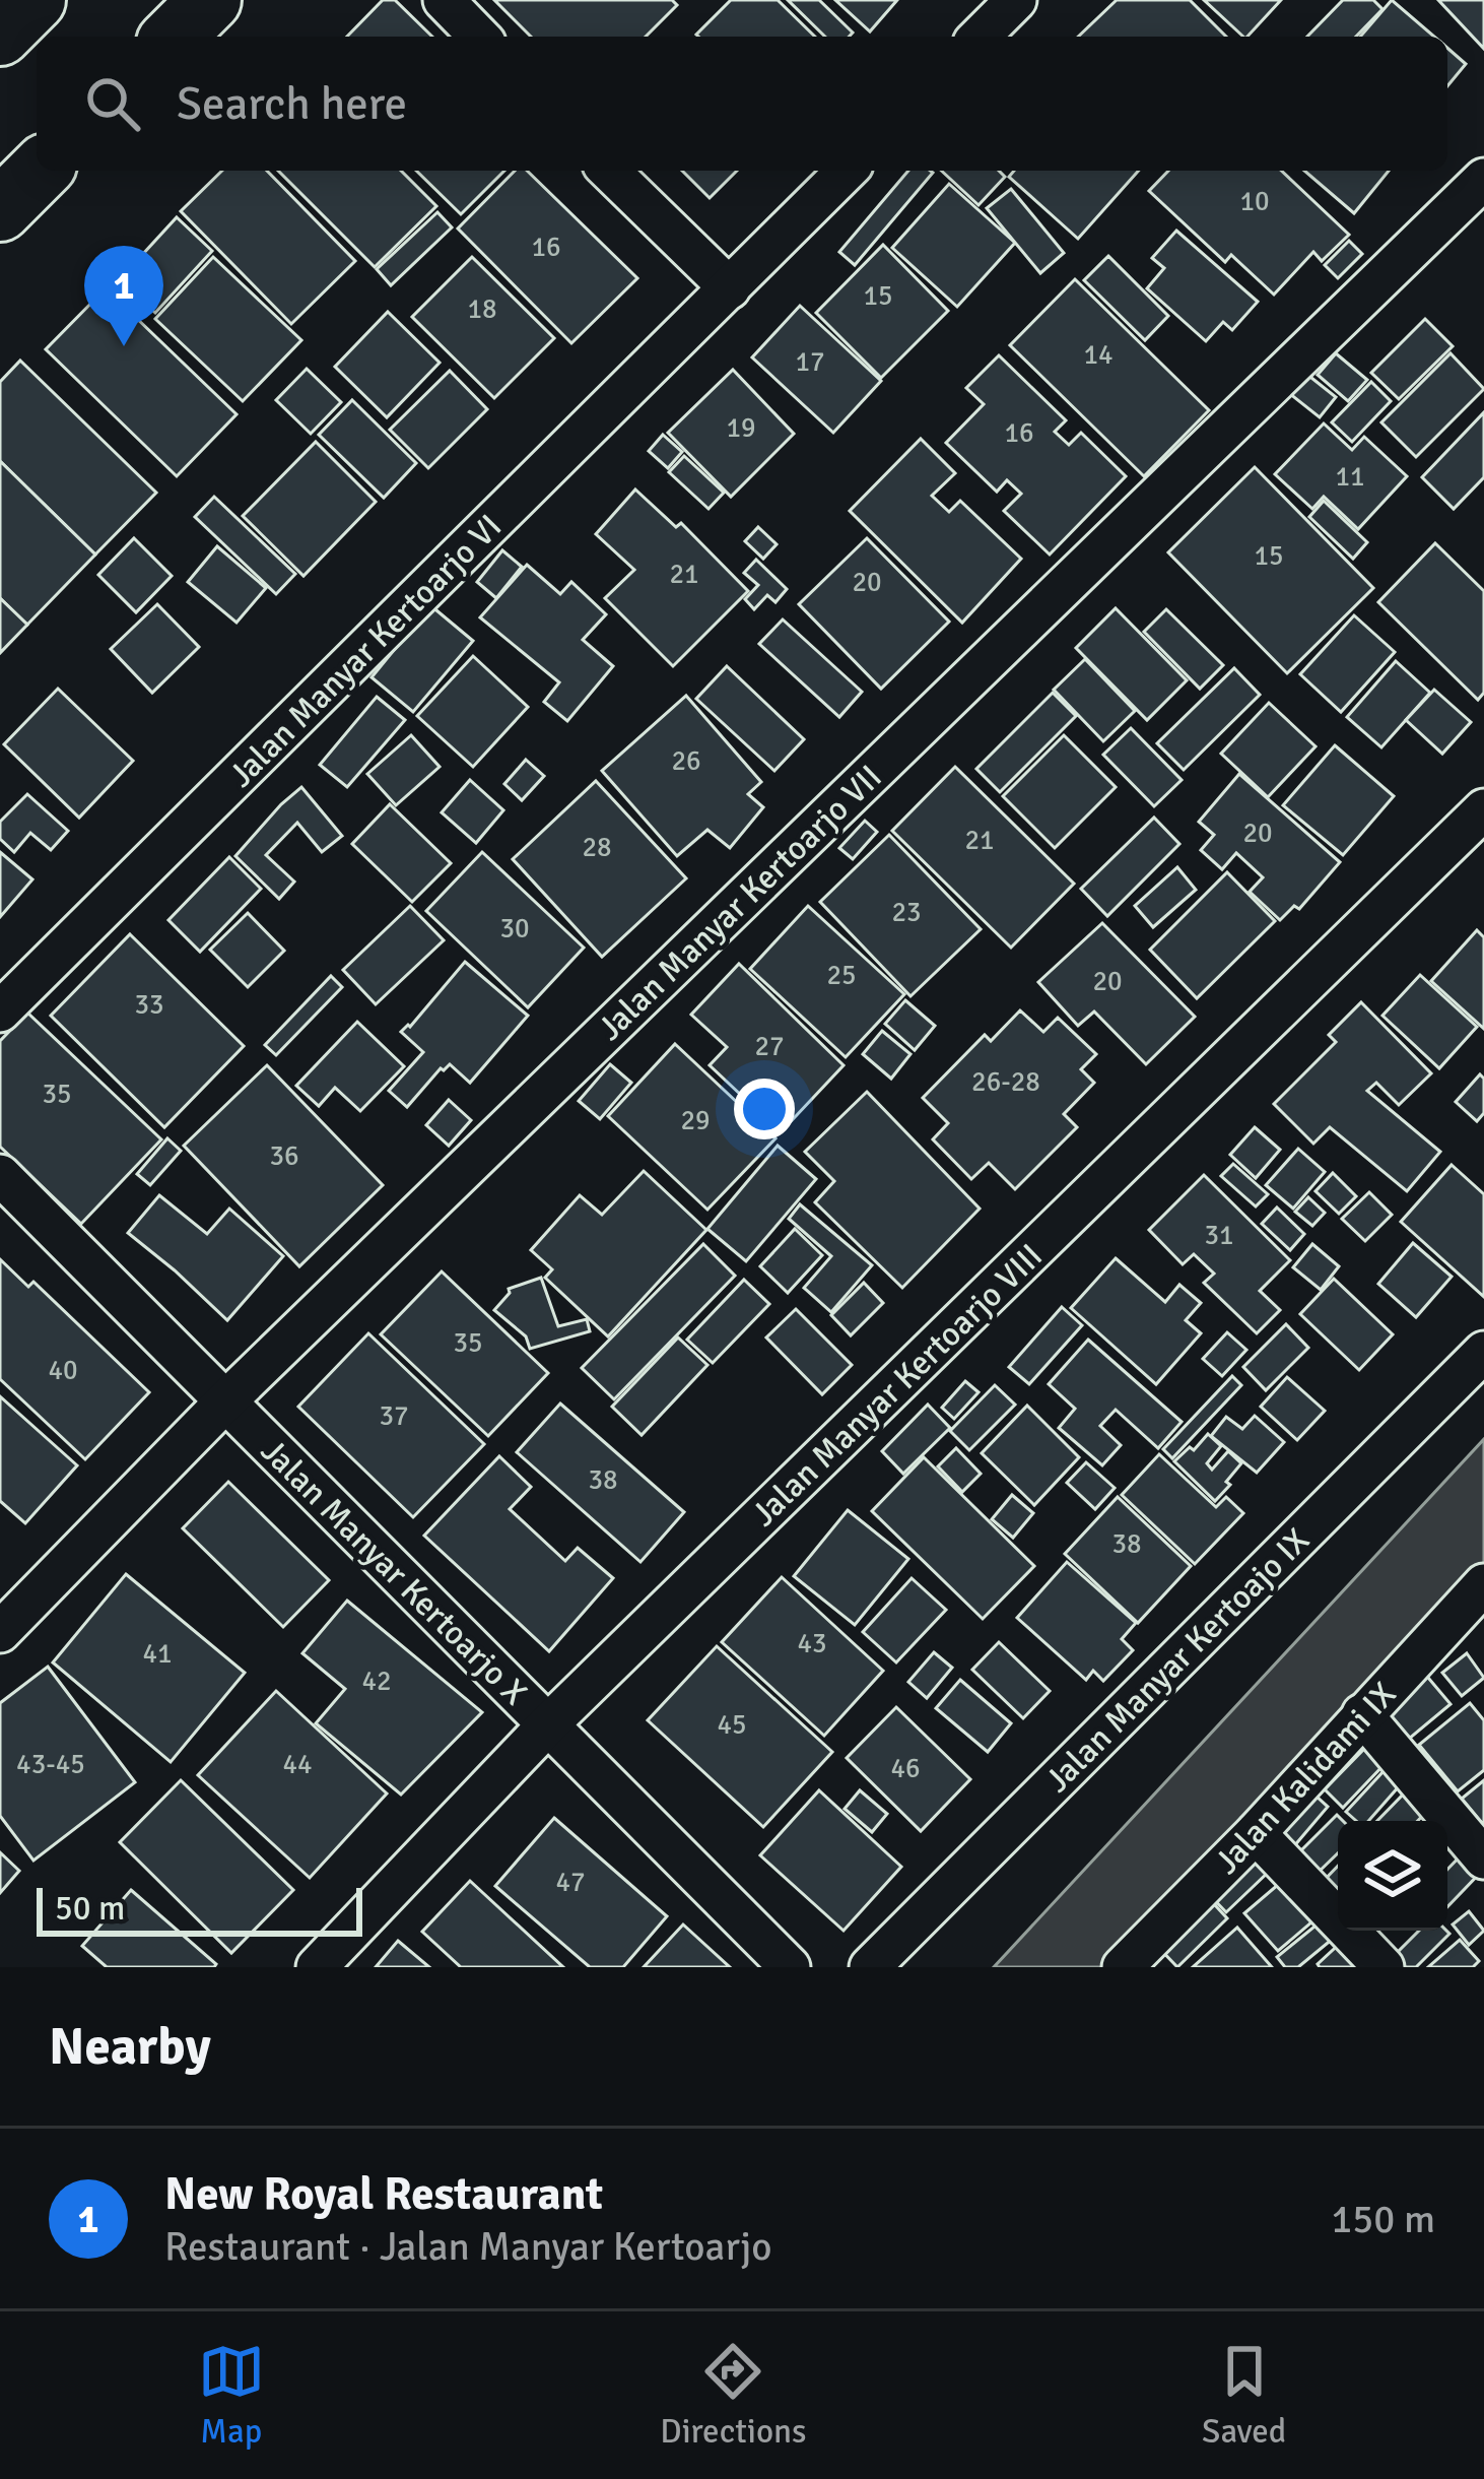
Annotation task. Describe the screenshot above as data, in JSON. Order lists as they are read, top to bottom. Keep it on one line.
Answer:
{"streets":{"street":["Jalan Manyar Kertoarjo VI","Jalan Manyar Kertoarjo VII","Jalan Manyar Kertoarjo VIII","Jalan Manyar Kertoarjo X","Jalan Manyar Kertoajo IX","Jalan Kalidami IX"]},"crossings":[["Jalan Manyar Kertoarjo VII","Jalan Manyar Kertoarjo X"],["Jalan Manyar Kertoarjo VIII","Jalan Manyar Kertoarjo X"]],"house_numbers":["10","16","15","18","14","17","19","16","11","15","21","20","26","20","21","28","23","30","25","20","33","27","26-28","35","29","36","31","35","40","37","38","38","43","41","42","45","43-45","44","46","47"],"scale_bar":"50 m","page":{"search":"Search here","pins":"1","scale":"50 m","heading":"Nearby","list":[{"mark":"1","name":"New Royal Restaurant","note":"Restaurant · Jalan Manyar Kertoarjo","value":"150 m"}],"nav":["Map","Directions","Saved"]}}
